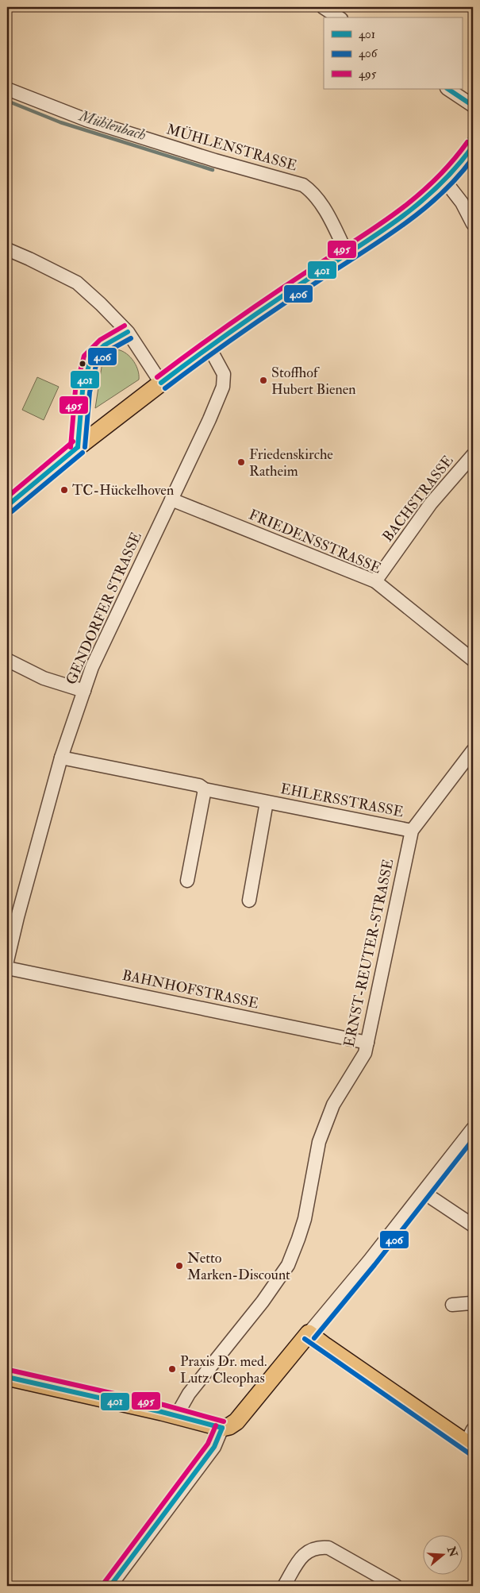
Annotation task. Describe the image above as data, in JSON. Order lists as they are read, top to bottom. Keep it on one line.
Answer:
{"streets":{"street":["MÜHLENSTRASSE","BACHSTRASSE","FRIEDENSSTRASSE","GENDORFER STRASSE","EHLERSSTRASSE","ERNST-REUTER-STRASSE","BAHNHOFSTRASSE"]},"crossings":[["BACHSTRASSE","FRIEDENSSTRASSE"],["FRIEDENSSTRASSE","GENDORFER STRASSE"],["GENDORFER STRASSE","EHLERSSTRASSE"],["EHLERSSTRASSE","ERNST-REUTER-STRASSE"],["ERNST-REUTER-STRASSE","BAHNHOFSTRASSE"]],"water":["Mühlenbach"],"places":["Stoffhof Hubert Bienen","Friedenskirche Ratheim","TC-Hückelhoven","Netto Marken-Discount","Praxis Dr. med. Lutz Cleophas"],"lines":["transit line 401","transit line 495","transit line 406"],"legend":["401","406","495"],"north":"right"}
